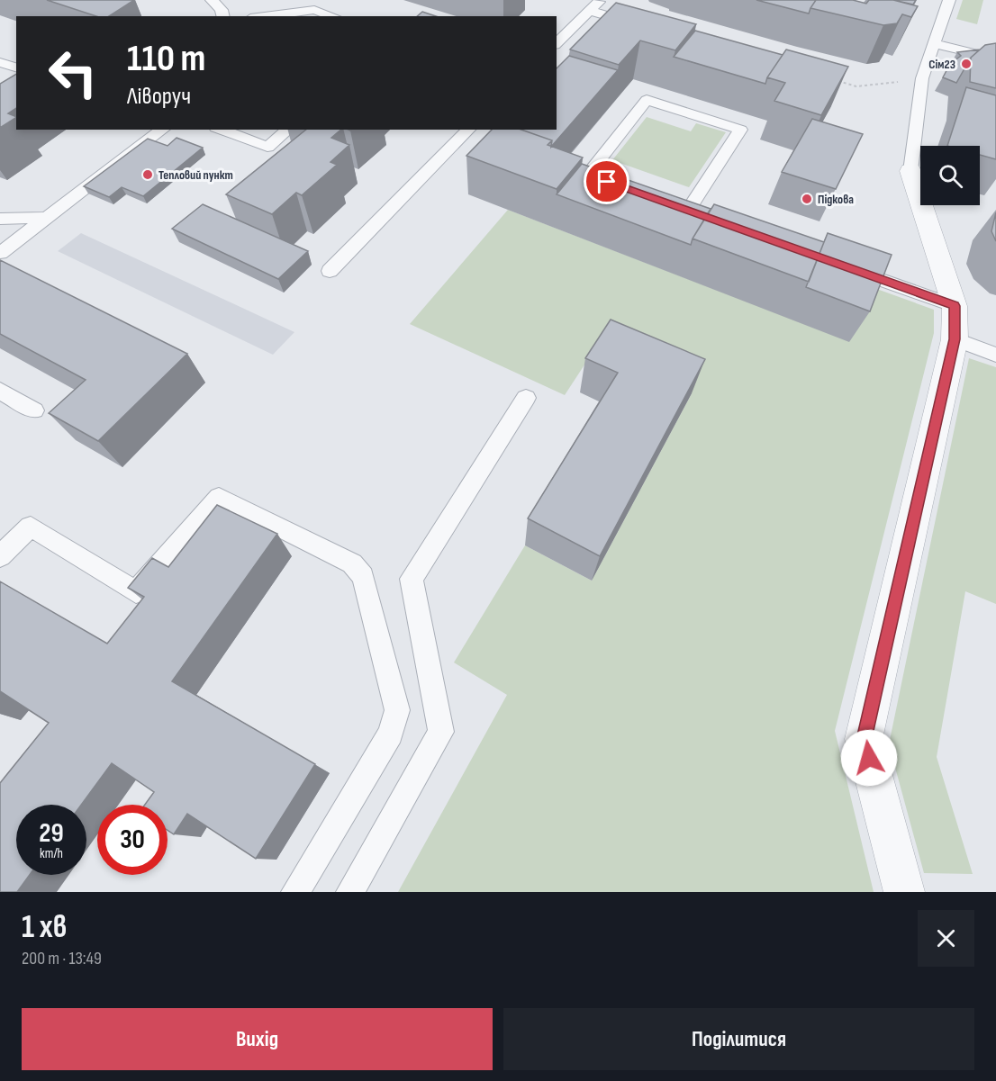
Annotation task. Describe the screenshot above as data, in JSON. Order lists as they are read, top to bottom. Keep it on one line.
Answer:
{"places":["Сім23","Тепловий пункт","Підкова"],"page":{"turn":["110 m","Ліворуч"],"speed":"29 km/h","limit":"30","heading":["1 хв","200 m · 13:49"],"buttons":["Вихід","Поділитися"]}}
